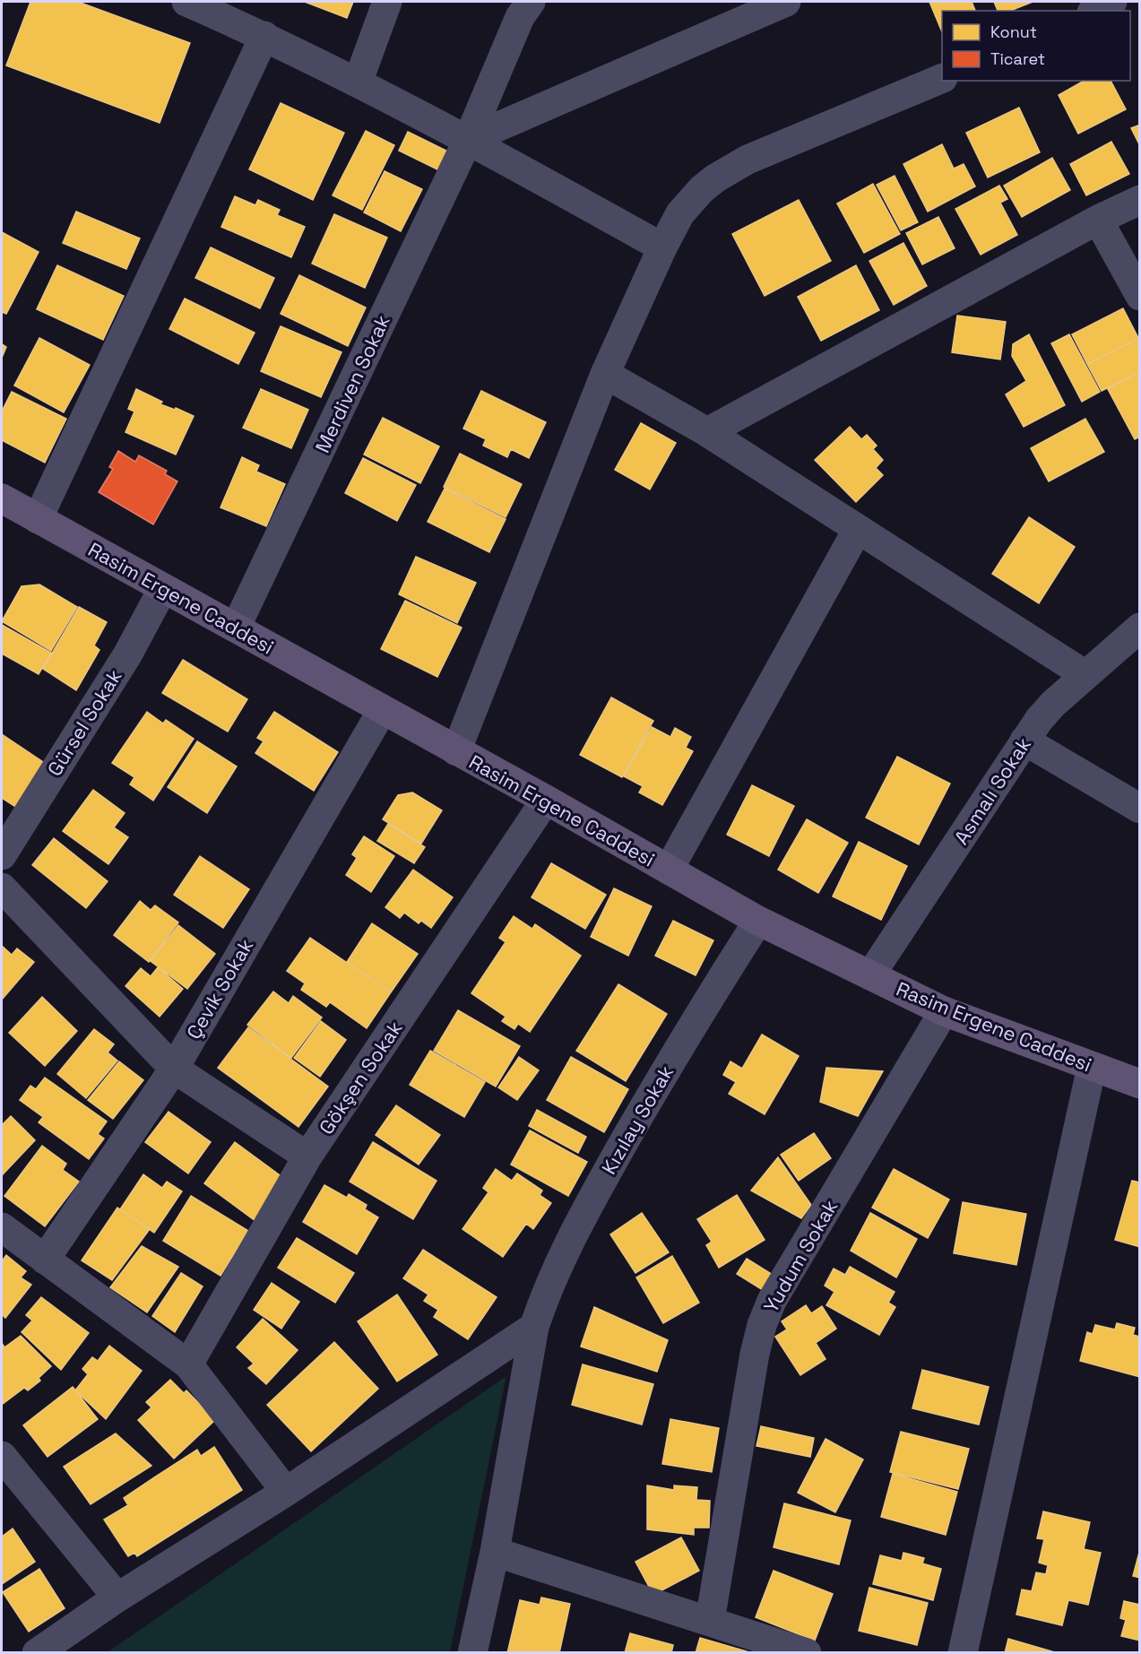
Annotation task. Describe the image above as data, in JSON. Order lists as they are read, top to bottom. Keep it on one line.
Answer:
{"streets":{"main road":["Rasim Ergene Caddesi"],"street":["Merdiven Sokak","Gürsel Sokak","Asmalı Sokak","Çevik Sokak","Gökşen Sokak","Kızılay Sokak","Yudum Sokak"]},"crossings":[["Merdiven Sokak","Rasim Ergene Caddesi"],["Rasim Ergene Caddesi","Gürsel Sokak"],["Rasim Ergene Caddesi","Asmalı Sokak"],["Rasim Ergene Caddesi","Çevik Sokak"],["Rasim Ergene Caddesi","Gökşen Sokak"],["Rasim Ergene Caddesi","Kızılay Sokak"],["Rasim Ergene Caddesi","Yudum Sokak"]],"legend":["Konut","Ticaret"]}
